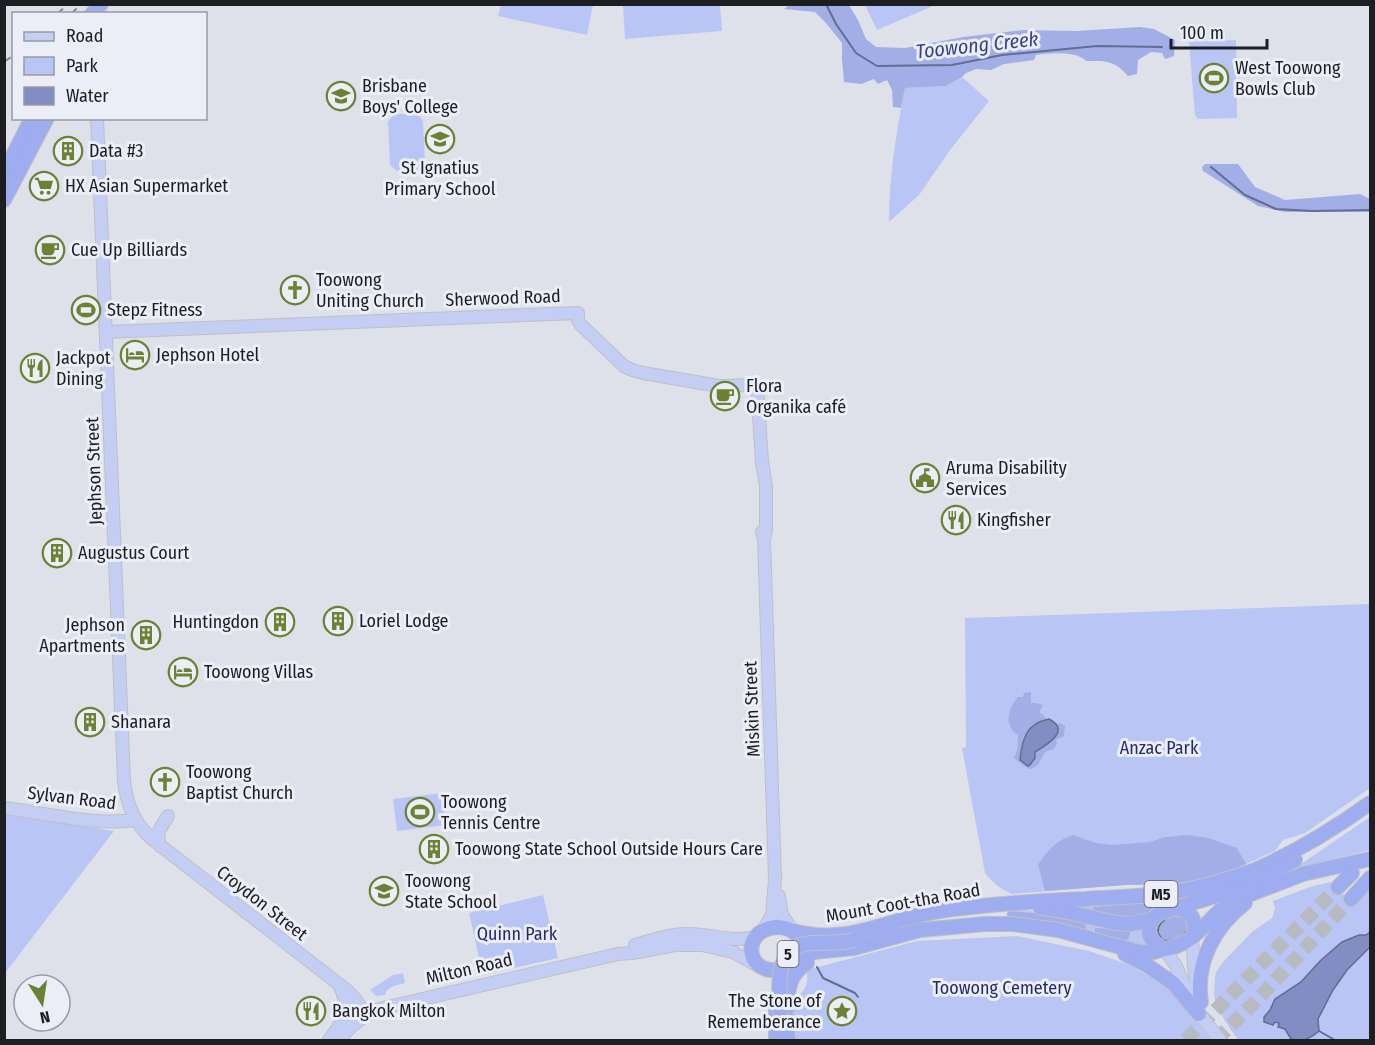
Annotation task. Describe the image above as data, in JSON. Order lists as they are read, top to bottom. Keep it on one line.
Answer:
{"streets":{"highway":["M5","Mount Coot-tha Road","5"],"main road":["Sherwood Road","Jephson Street","Miskin Street","Sylvan Road","Croydon Street","Milton Road"]},"crossings":[["Sherwood Road","Jephson Street"],["Sherwood Road","Miskin Street"],["Jephson Street","Sylvan Road"],["Jephson Street","Croydon Street"],["Miskin Street","Mount Coot-tha Road"],["Miskin Street","Milton Road"],["Sylvan Road","Croydon Street"],["M5","Mount Coot-tha Road"],["M5","5"],["Croydon Street","Milton Road"],["Mount Coot-tha Road","5"],["Mount Coot-tha Road","Milton Road"]],"water":["Toowong Creek"],"parks":["Anzac Park","Quinn Park","Toowong Cemetery"],"places":{"sports":["West Toowong Bowls Club","Stepz Fitness","Toowong Tennis Centre"],"school or university":["Brisbane Boys' College","St Ignatius Primary School","Toowong State School"],"building":["Data #3","Augustus Court","Loriel Lodge","Huntingdon","Jephson Apartments","Shanara","Toowong State School Outside Hours Care"],"supermarket":["HX Asian Supermarket"],"cafe":["Cue Up Billiards","Flora Organika café"],"church":["Toowong Uniting Church","Toowong Baptist Church"],"hotel":["Jephson Hotel","Toowong Villas"],"restaurant":["Jackpot Dining","Kingfisher","Bangkok Milton"],"public building":["Aruma Disability Services"],"place":["The Stone of Rememberance"]},"legend":["Road","Park","Water"],"scale_bar":"100 m","north":"bottom"}
